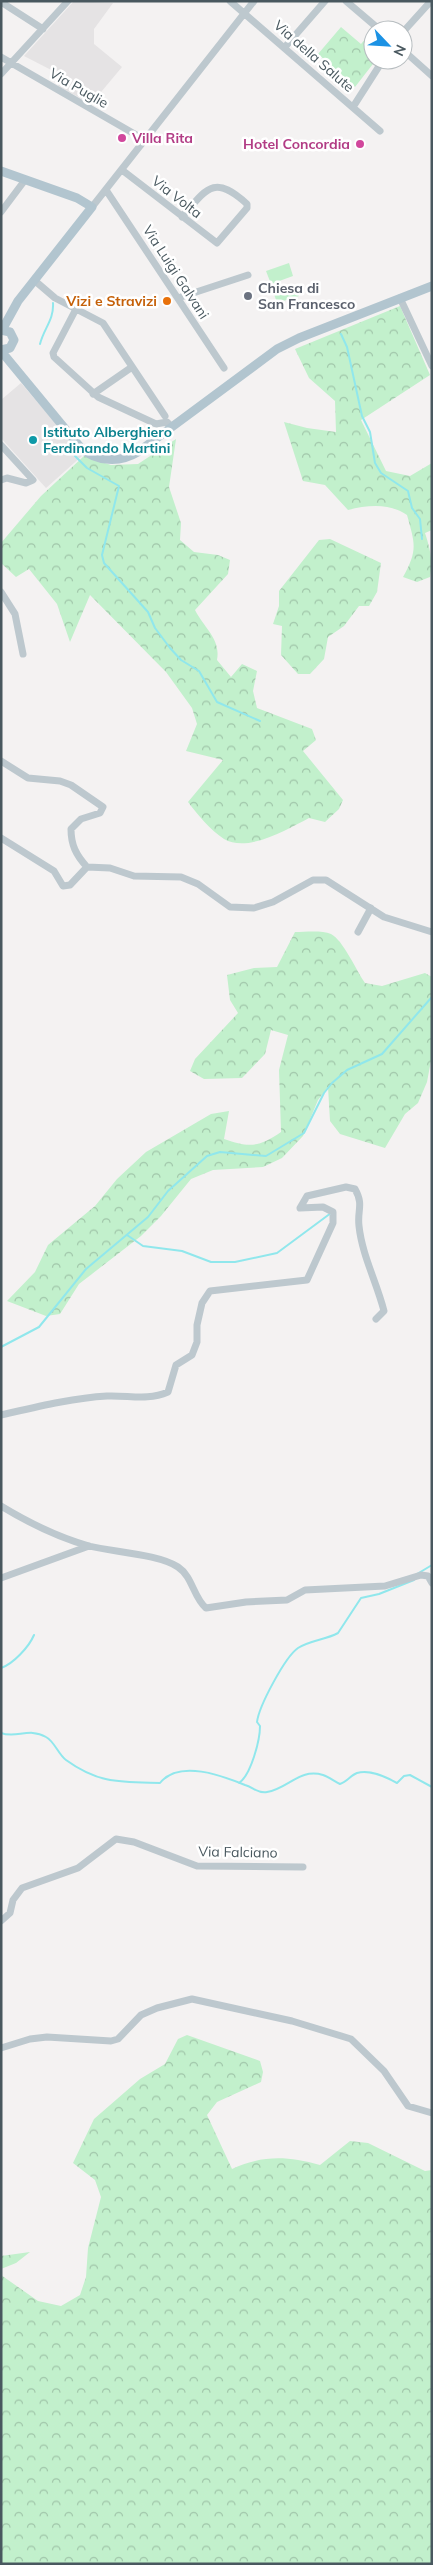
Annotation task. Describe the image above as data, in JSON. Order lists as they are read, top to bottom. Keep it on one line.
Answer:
{"streets":{"street":["Via della Salute","Via Puglie","Via Volta","Via Luigi Galvani","Via Falciano"]},"places":["Villa Rita","Hotel Concordia","Chiesa di San Francesco","Vizi e Stravizi","Istituto Alberghiero Ferdinando Martini"],"north":"bottom right"}
